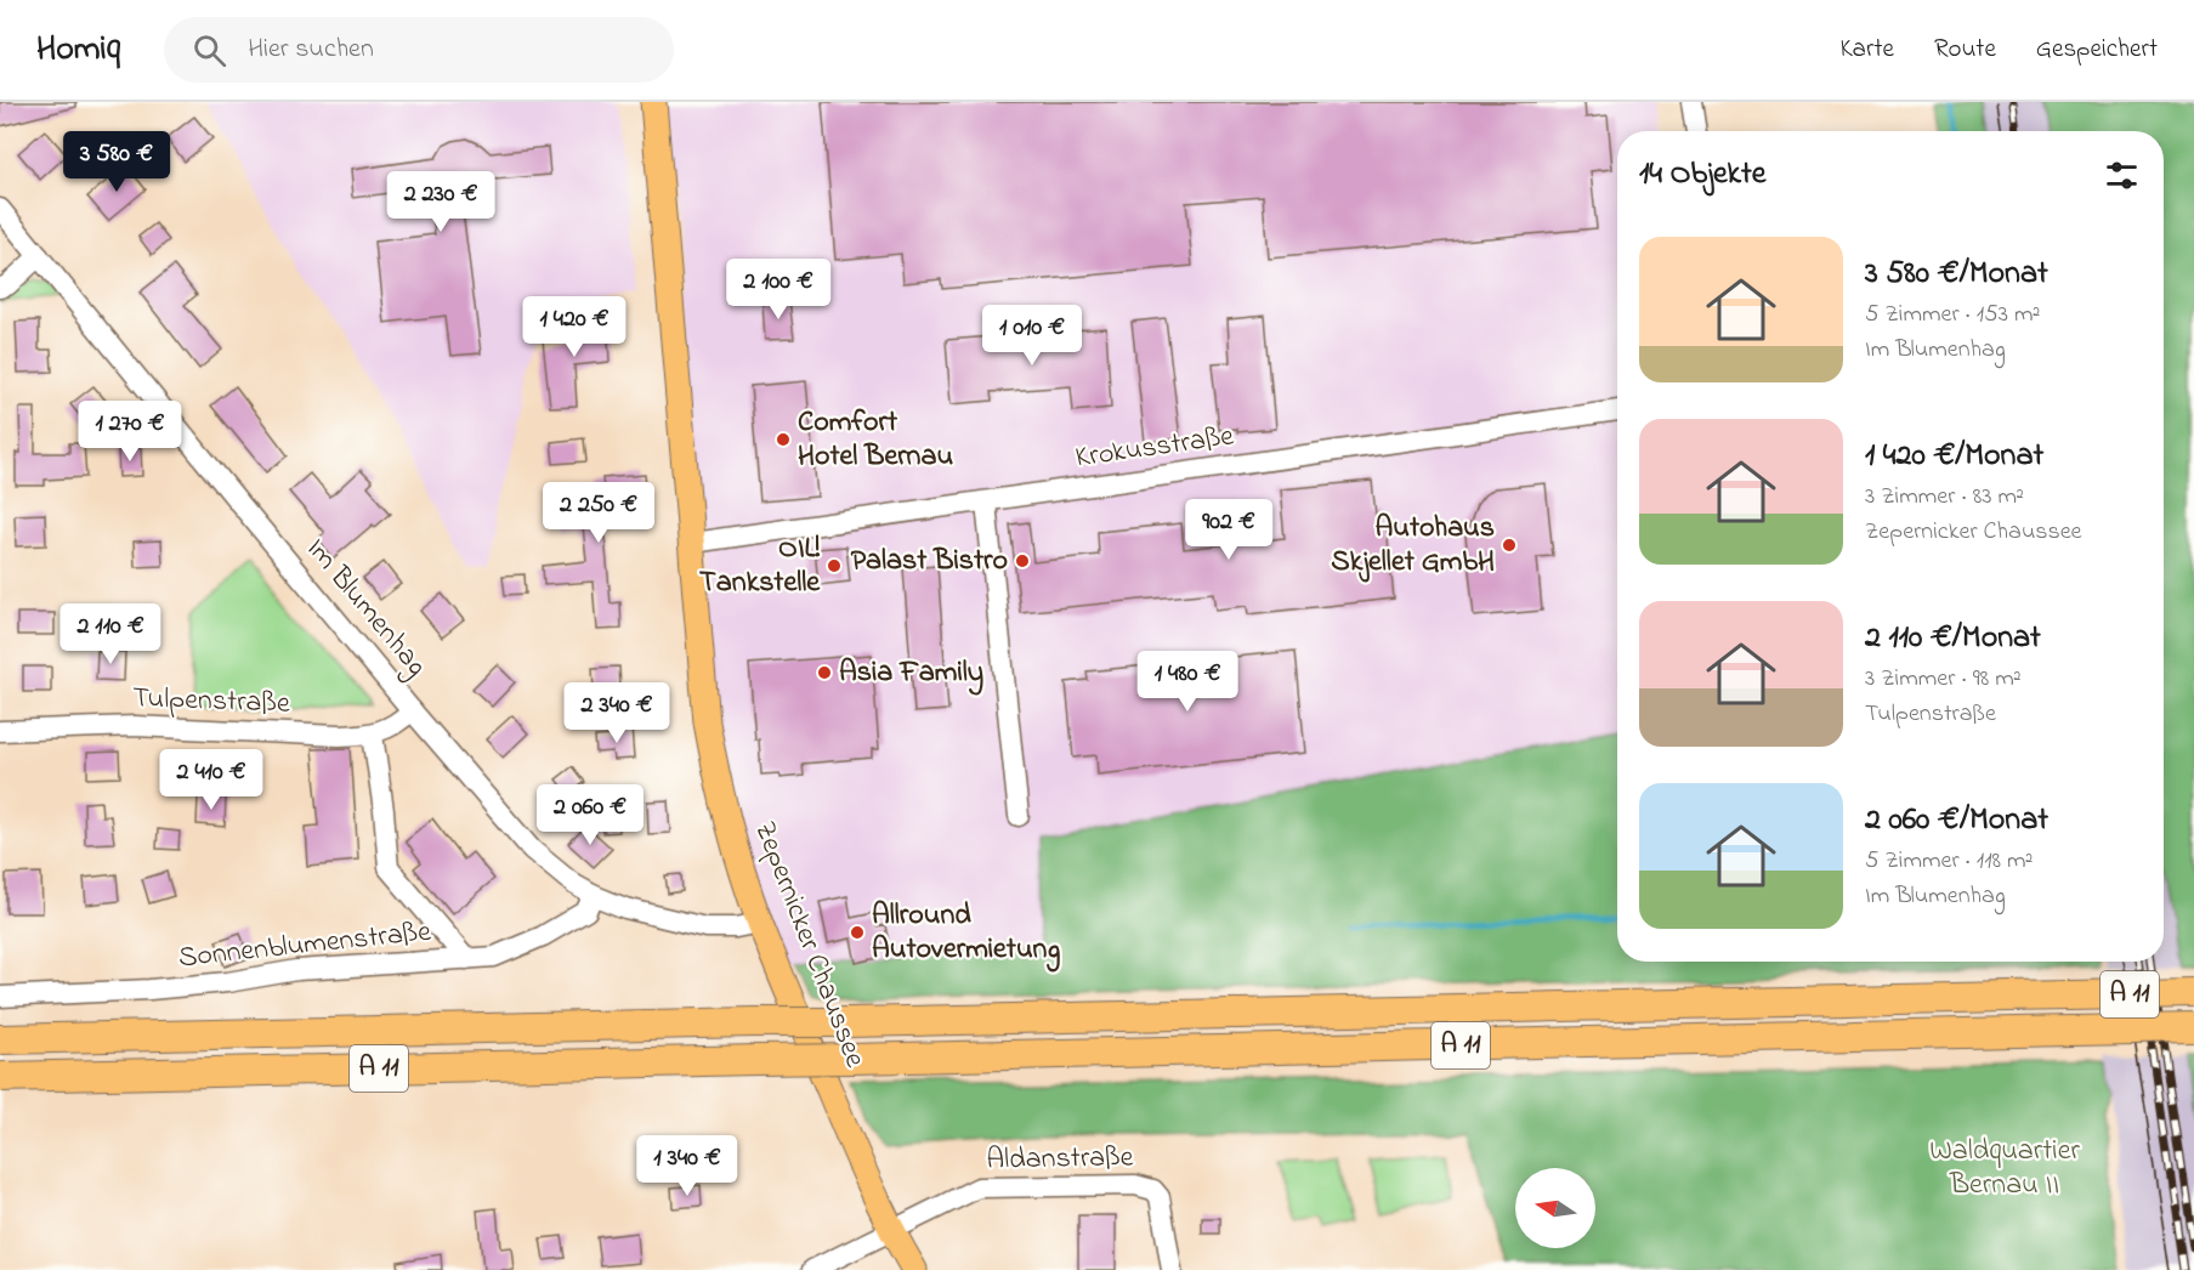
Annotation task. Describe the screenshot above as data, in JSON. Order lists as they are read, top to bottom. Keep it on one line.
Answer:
{"streets":{"highway":["A 11"],"main road":["Zepernicker Chaussee"],"street":["Krokusstraße","Im Blumenhag","Tulpenstraße","Sonnenblumenstraße","Aldanstraße"]},"crossings":[["Krokusstraße","Zepernicker Chaussee"],["Im Blumenhag","Tulpenstraße"],["Im Blumenhag","Zepernicker Chaussee"],["Im Blumenhag","Sonnenblumenstraße"],["Zepernicker Chaussee","Aldanstraße"]],"parks":["Waldquartier Bernau II"],"places":["Comfort Hotel Bernau","Autohaus Skjellet GmbH","Palast Bistro","OIL! Tankstelle","Asia Family","Allround Autovermietung"],"north":"left","page":{"header":"Homiq","search":"Hier suchen","nav":["Karte","Route","Gespeichert"],"price":["3 580 €","2 230 €","2 100 €","1 420 €","1 010 €","1 270 €","2 250 €","902 €","2 110 €","1 480 €","2 340 €","2 410 €","2 060 €","1 340 €"],"heading":"14 Objekte","list":[{"name":"3 580 €/Monat","note":"5 Zimmer · 153 m² · Im Blumenhag"},{"name":"1 420 €/Monat","note":"3 Zimmer · 83 m² · Zepernicker Chaussee"},{"name":"2 110 €/Monat","note":"3 Zimmer · 98 m² · Tulpenstraße"},{"name":"2 060 €/Monat","note":"5 Zimmer · 118 m² · Im Blumenhag"}]}}
